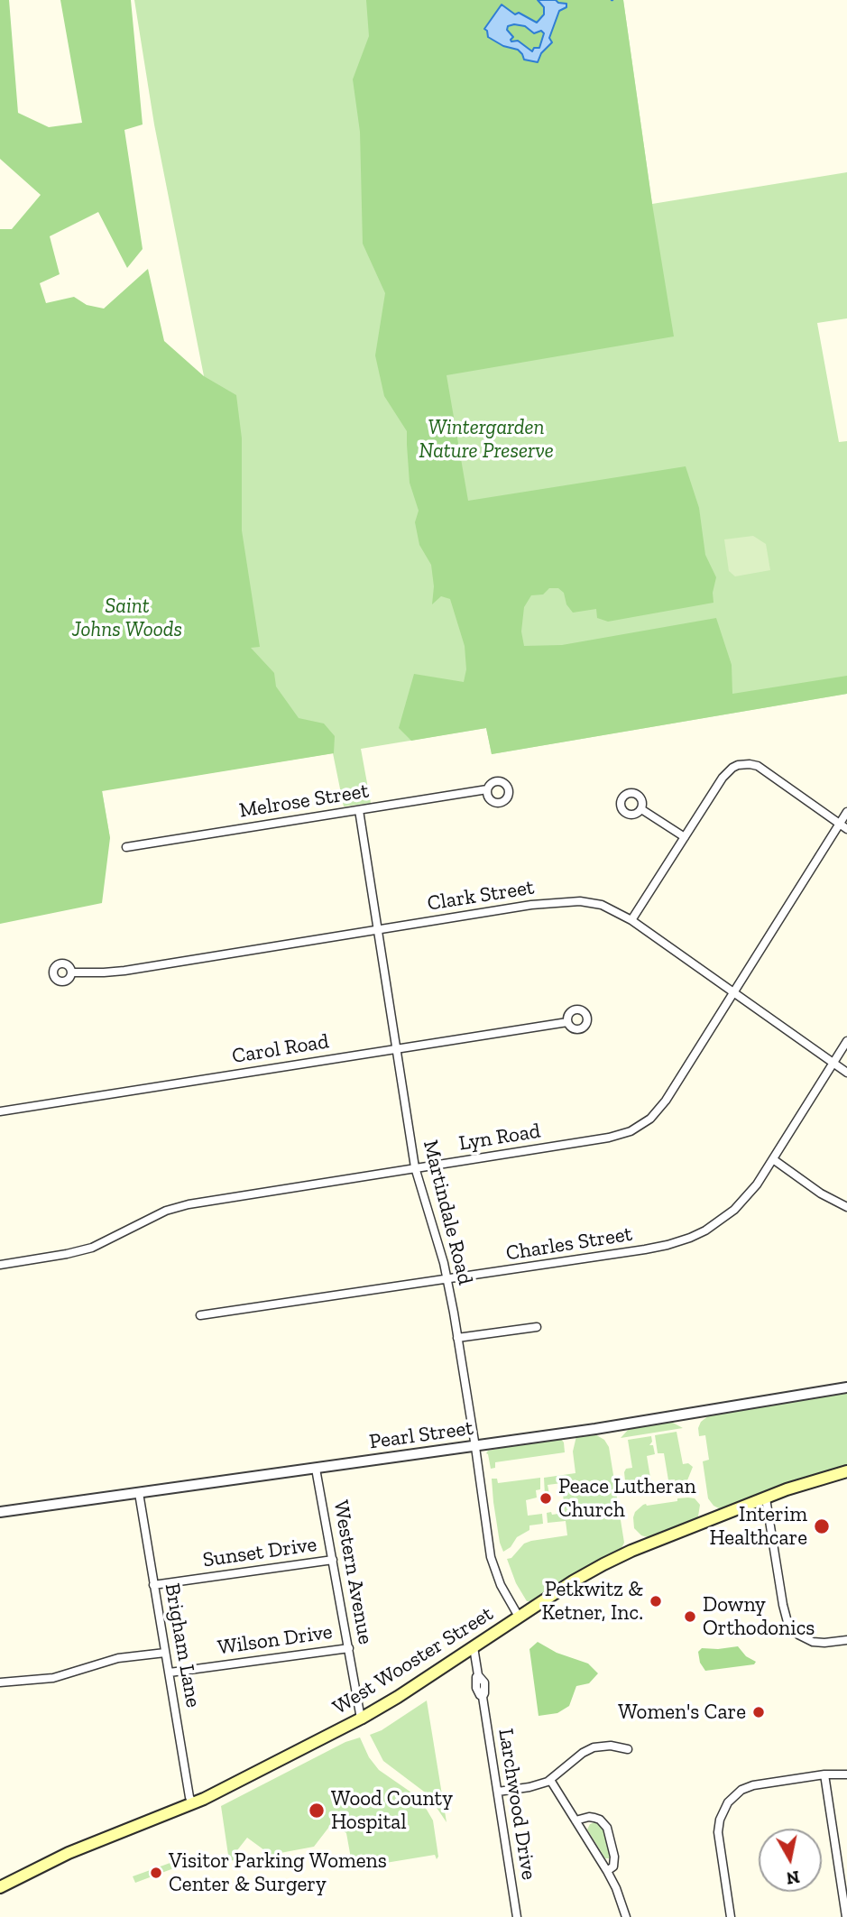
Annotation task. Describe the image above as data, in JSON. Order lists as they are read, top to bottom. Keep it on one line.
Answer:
{"streets":{"main road":["West Wooster Street"],"street":["Melrose Street","Clark Street","Carol Road","Lyn Road","Martindale Road","Charles Street","Pearl Street","Sunset Drive","Western Avenue","Wilson Drive","Brigham Lane","Larchwood Drive"]},"crossings":[["Melrose Street","Martindale Road"],["Clark Street","Lyn Road"],["Clark Street","Martindale Road"],["Clark Street","Charles Street"],["Carol Road","Martindale Road"],["Lyn Road","Martindale Road"],["Martindale Road","Charles Street"],["Martindale Road","Pearl Street"],["Martindale Road","West Wooster Street"],["Pearl Street","Western Avenue"],["Pearl Street","Brigham Lane"],["Sunset Drive","Western Avenue"],["Sunset Drive","Brigham Lane"],["Western Avenue","Wilson Drive"],["Western Avenue","West Wooster Street"],["Wilson Drive","Brigham Lane"],["Brigham Lane","West Wooster Street"],["West Wooster Street","Larchwood Drive"]],"parks":["Wintergarden Nature Preserve","Saint Johns Woods"],"places":["Peace Lutheran Church","Interim Healthcare","Petkwitz & Ketner, Inc.","Downy Orthodonics","Women's Care","Wood County Hospital","Visitor Parking Womens Center & Surgery"],"north":"bottom"}
